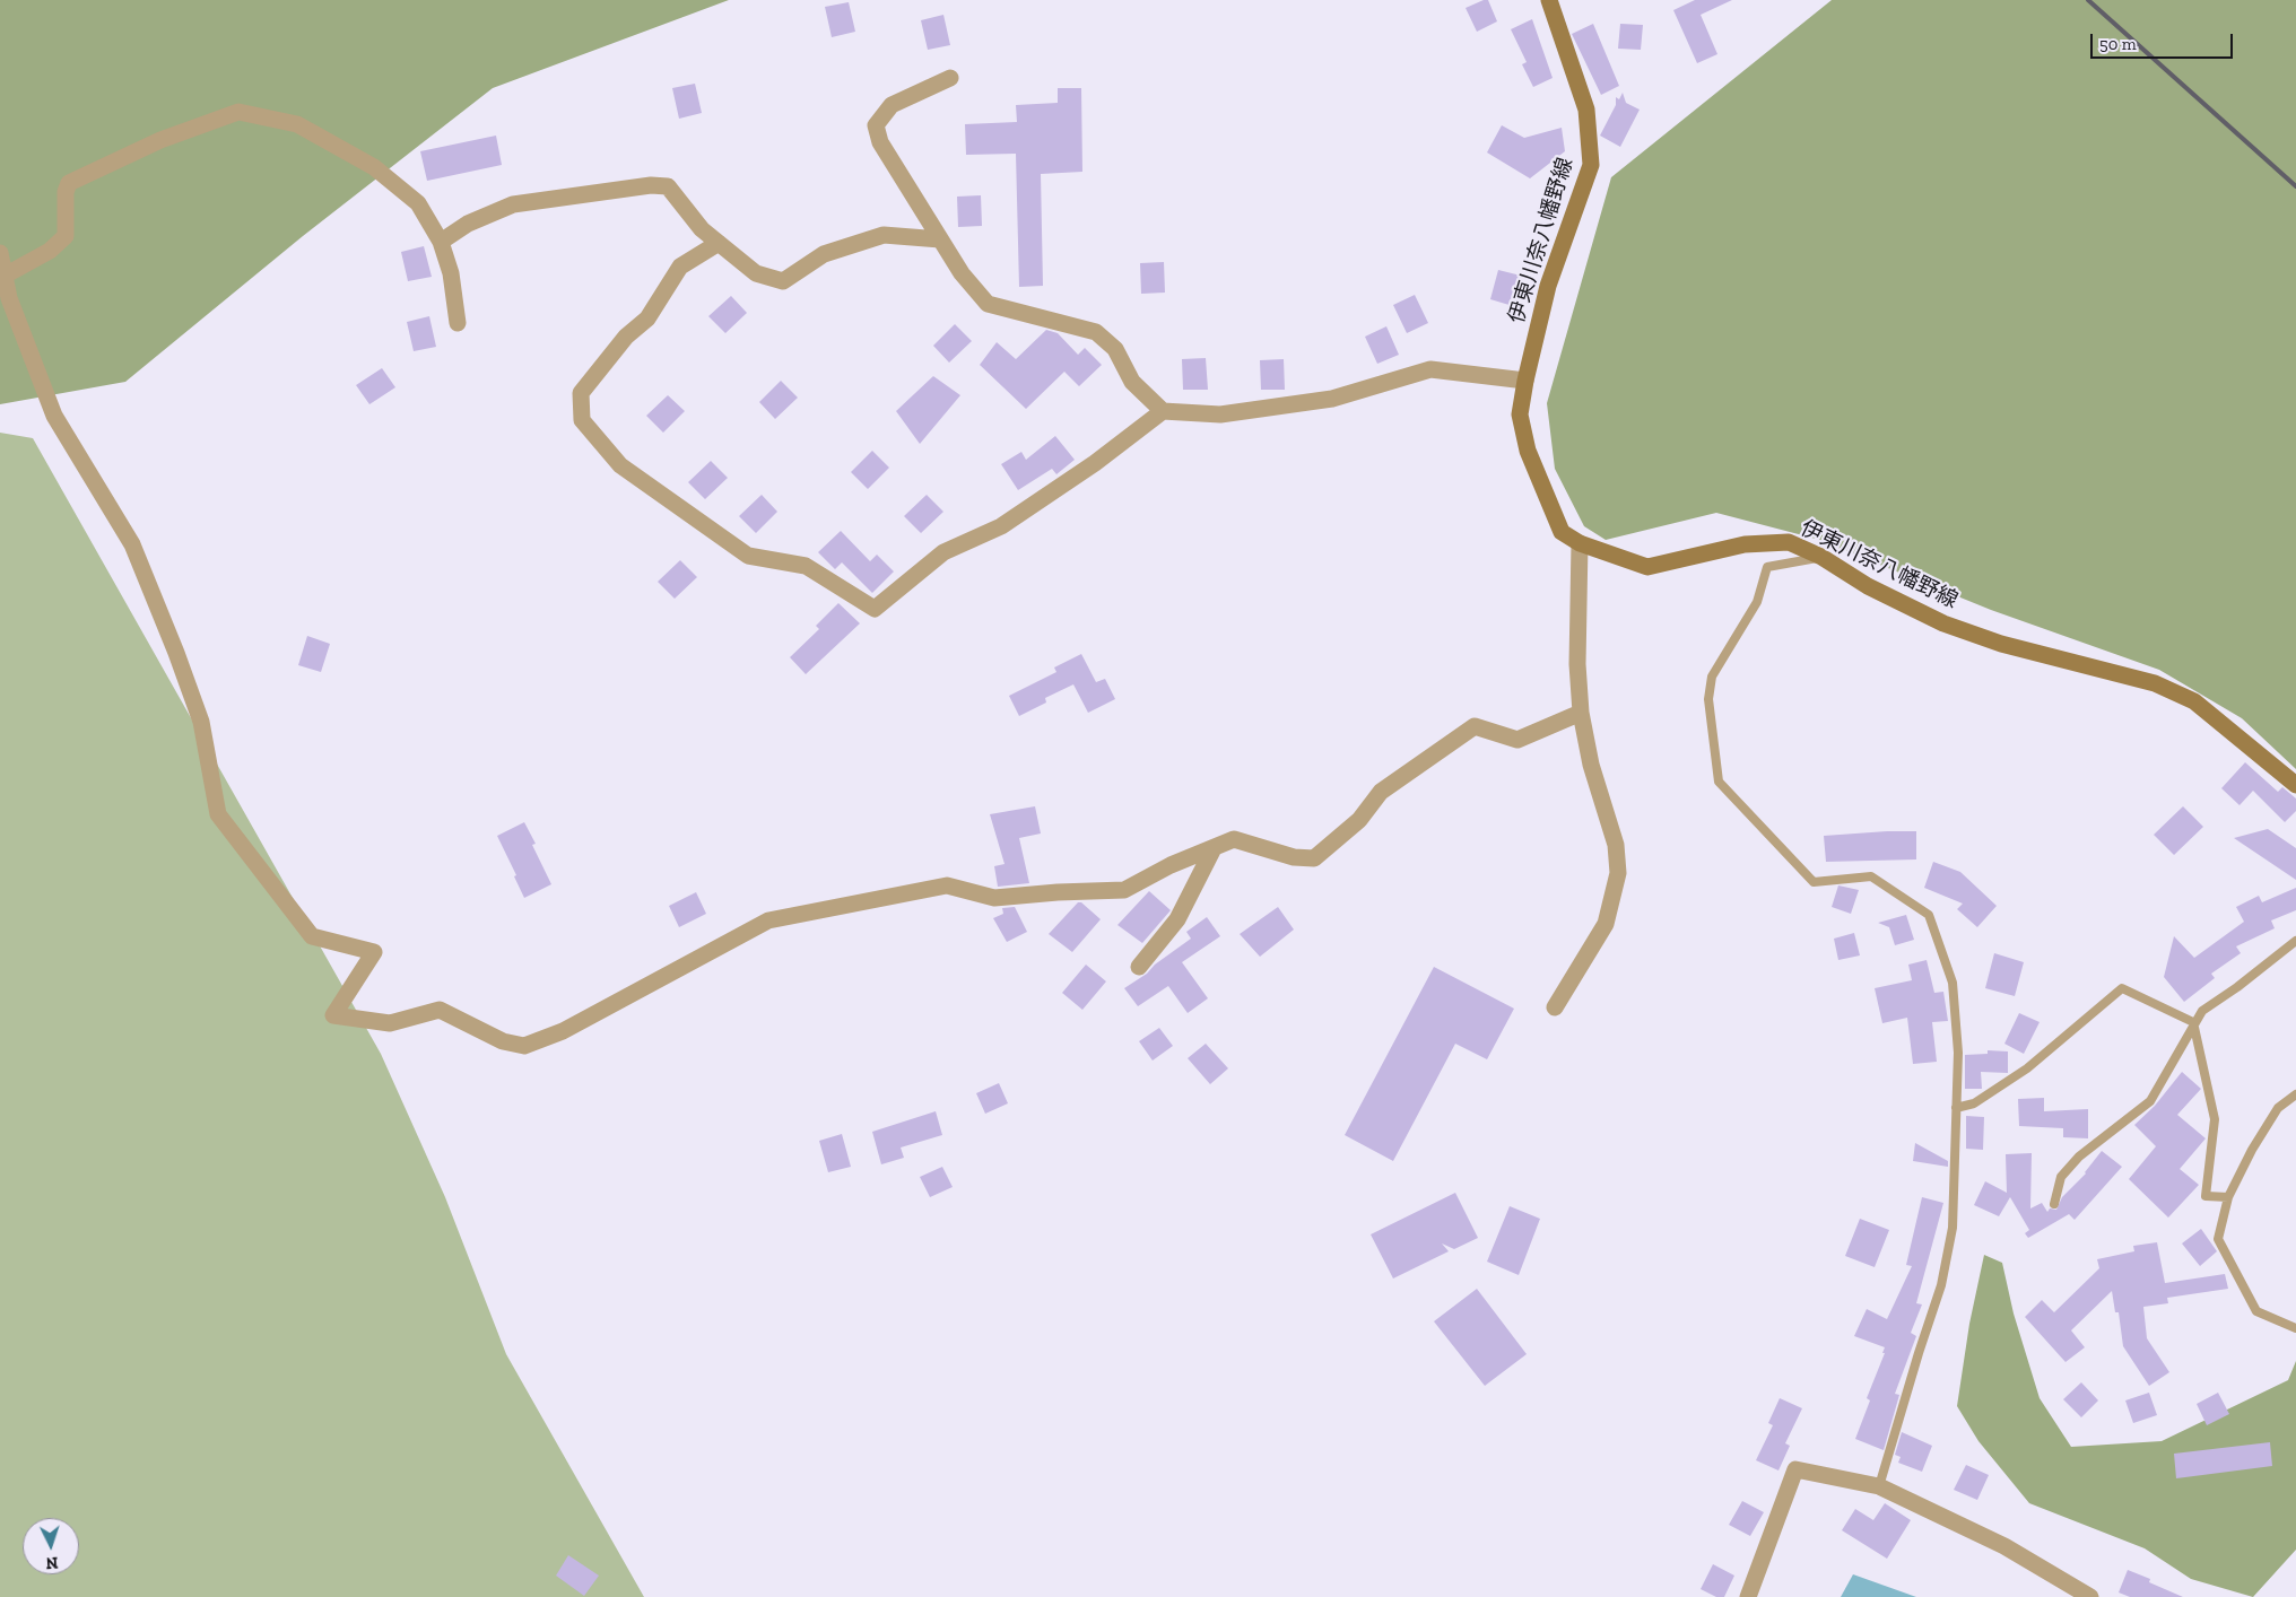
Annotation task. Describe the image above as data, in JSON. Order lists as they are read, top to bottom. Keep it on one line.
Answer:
{"streets":{"main road":["伊東川奈八幡野線"]},"scale_bar":"50 m","north":"bottom"}
